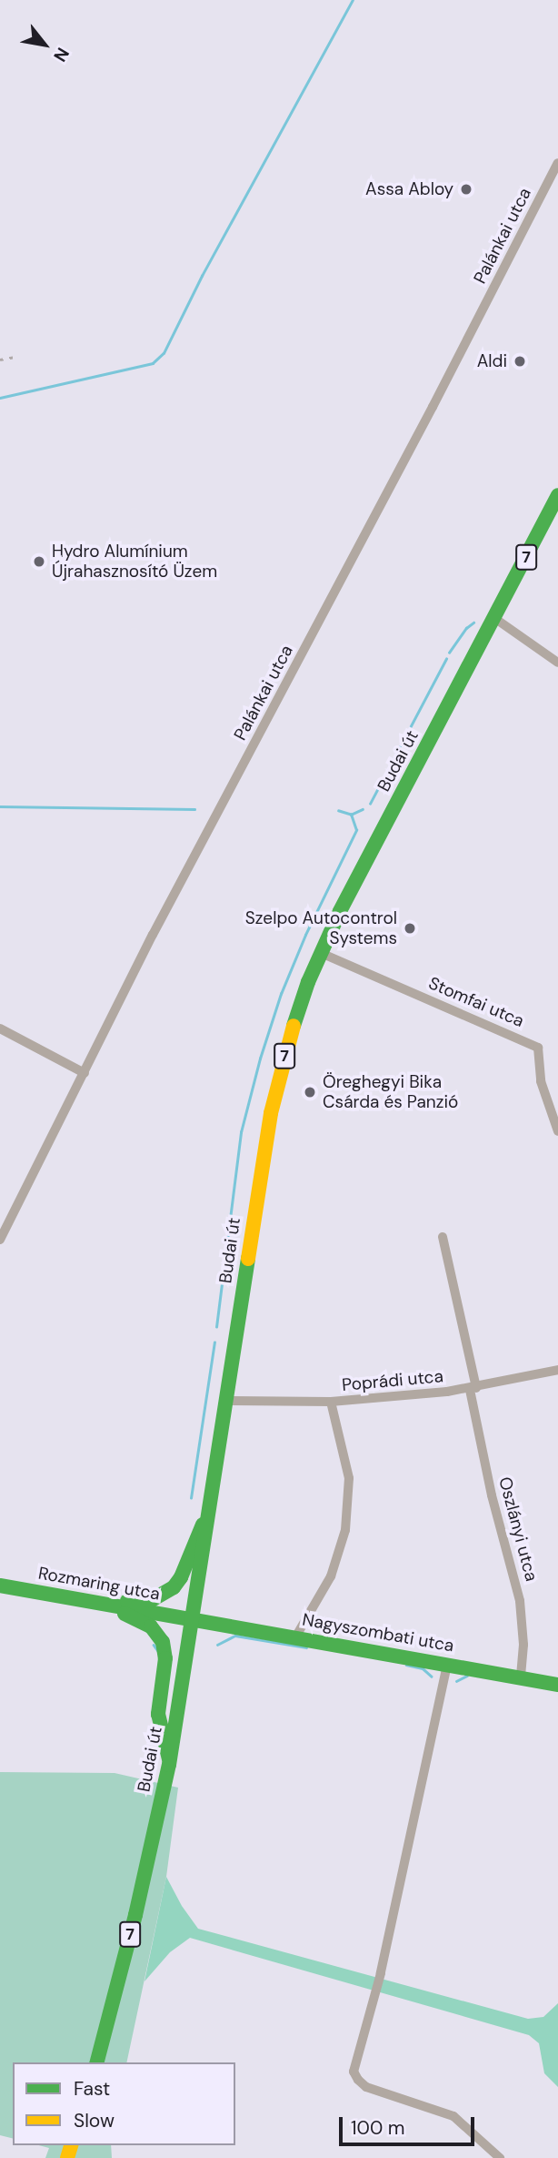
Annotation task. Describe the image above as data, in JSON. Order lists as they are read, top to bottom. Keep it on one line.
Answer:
{"streets":{"main road":["7","Budai út","Rozmaring utca","Nagyszombati utca"],"street":["Palánkai utca","Stomfai utca","Poprádi utca","Oszlányi utca"]},"crossings":[["Budai út","Stomfai utca"],["Budai út","Poprádi utca"],["Budai út","Rozmaring utca"],["Budai út","Nagyszombati utca"],["Poprádi utca","Oszlányi utca"],["Oszlányi utca","Nagyszombati utca"],["Rozmaring utca","Nagyszombati utca"]],"places":["Assa Abloy","Aldi","Hydro Alumínium Újrahasznosító Üzem","Szelpo Autocontrol Systems","Öreghegyi Bika Csárda és Panzió"],"legend":["Fast","Slow"],"scale_bar":"100 m","north":"bottom right"}
